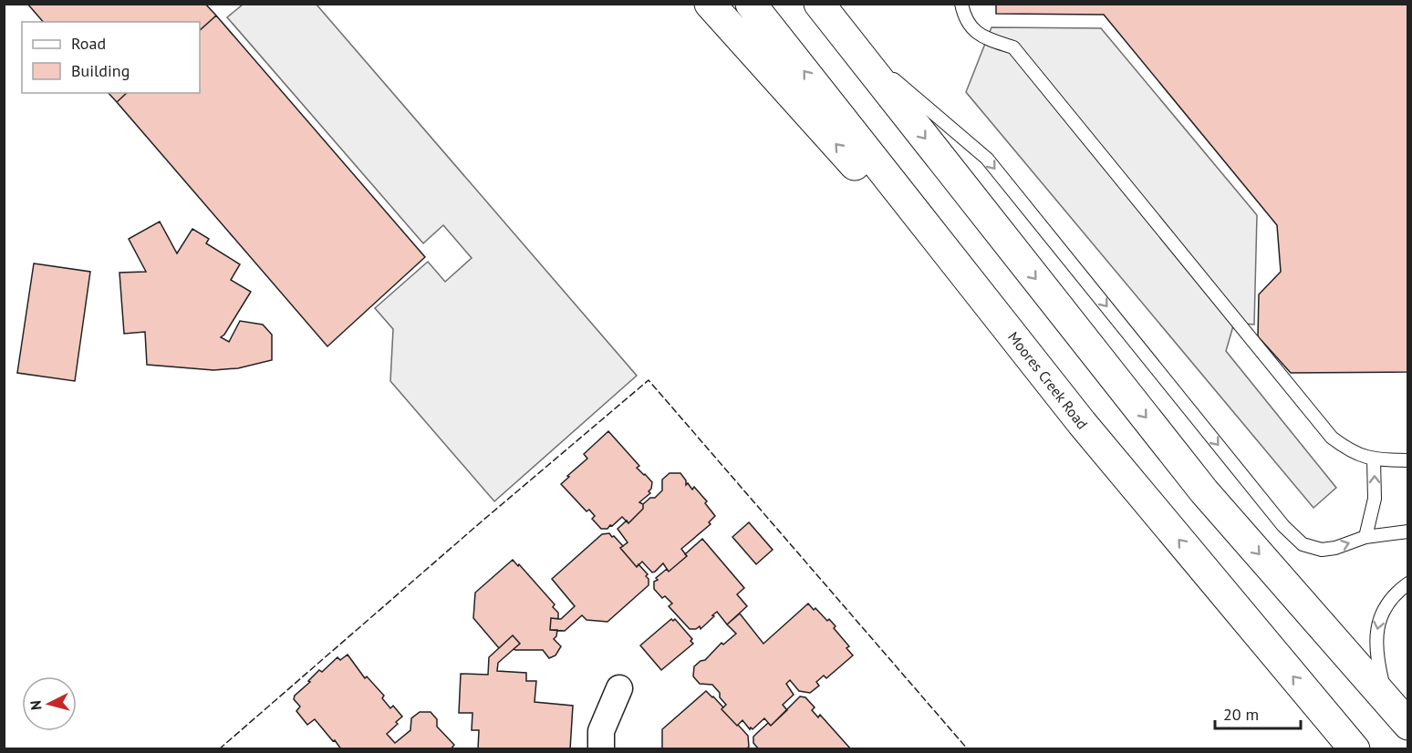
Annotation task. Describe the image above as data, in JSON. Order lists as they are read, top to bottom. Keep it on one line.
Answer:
{"streets":{"highway":["Moores Creek Road"]},"legend":["Road","Building"],"scale_bar":"20 m","north":"left"}
